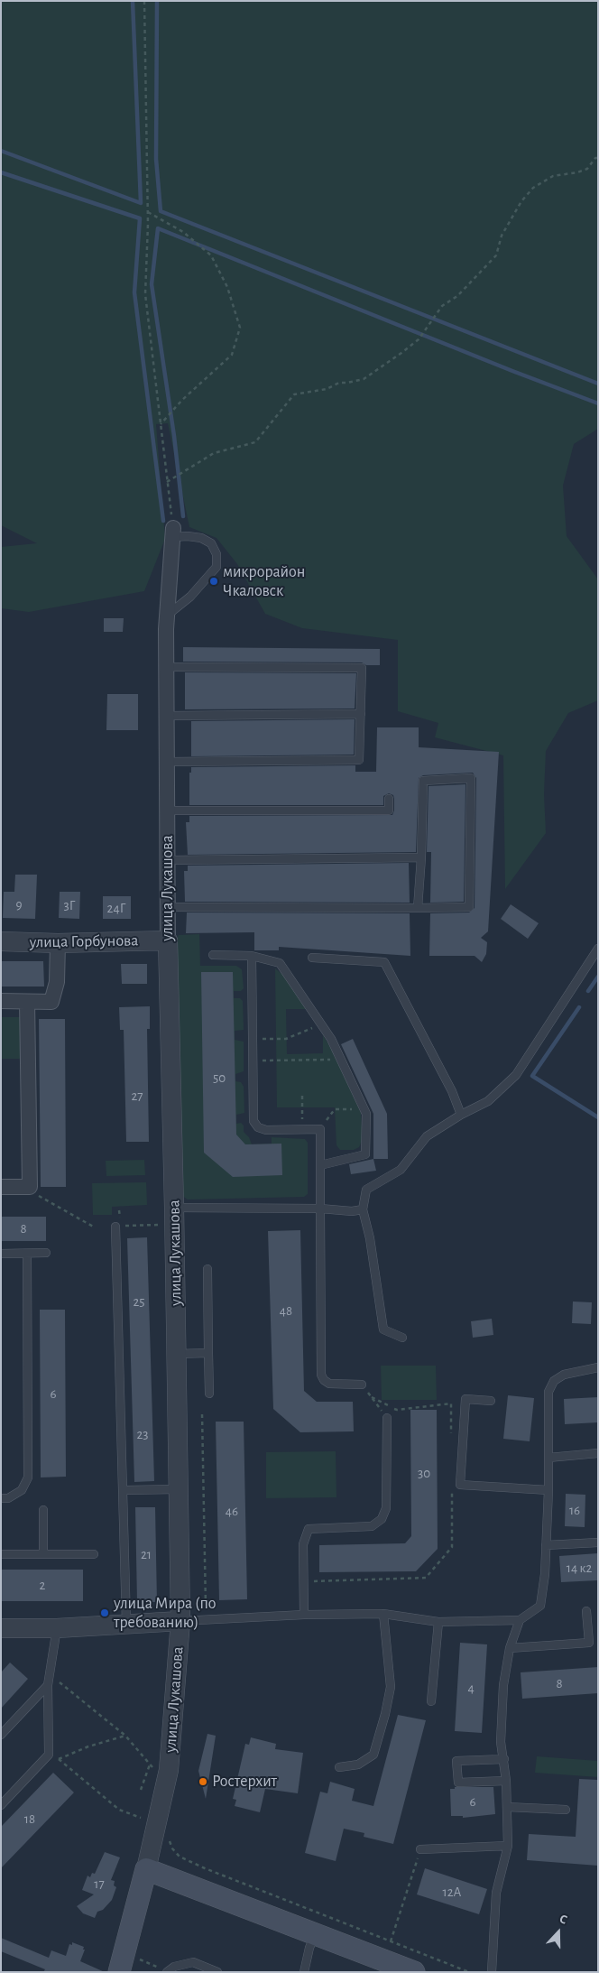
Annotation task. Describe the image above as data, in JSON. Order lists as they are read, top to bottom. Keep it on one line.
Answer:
{"streets":{"main road":["улица Лукашова"],"street":["улица Горбунова"]},"crossings":[["улица Лукашова","улица Горбунова"]],"places":["микрорайон Чкаловск","улица Мира (по требованию)","Ростерхит"],"house_numbers":["9","3Г","24Г","50","27","8","25","48","6","23","30","16","46","21","14 к2","2","8","4","6","18","17","12А"],"north":"top"}
